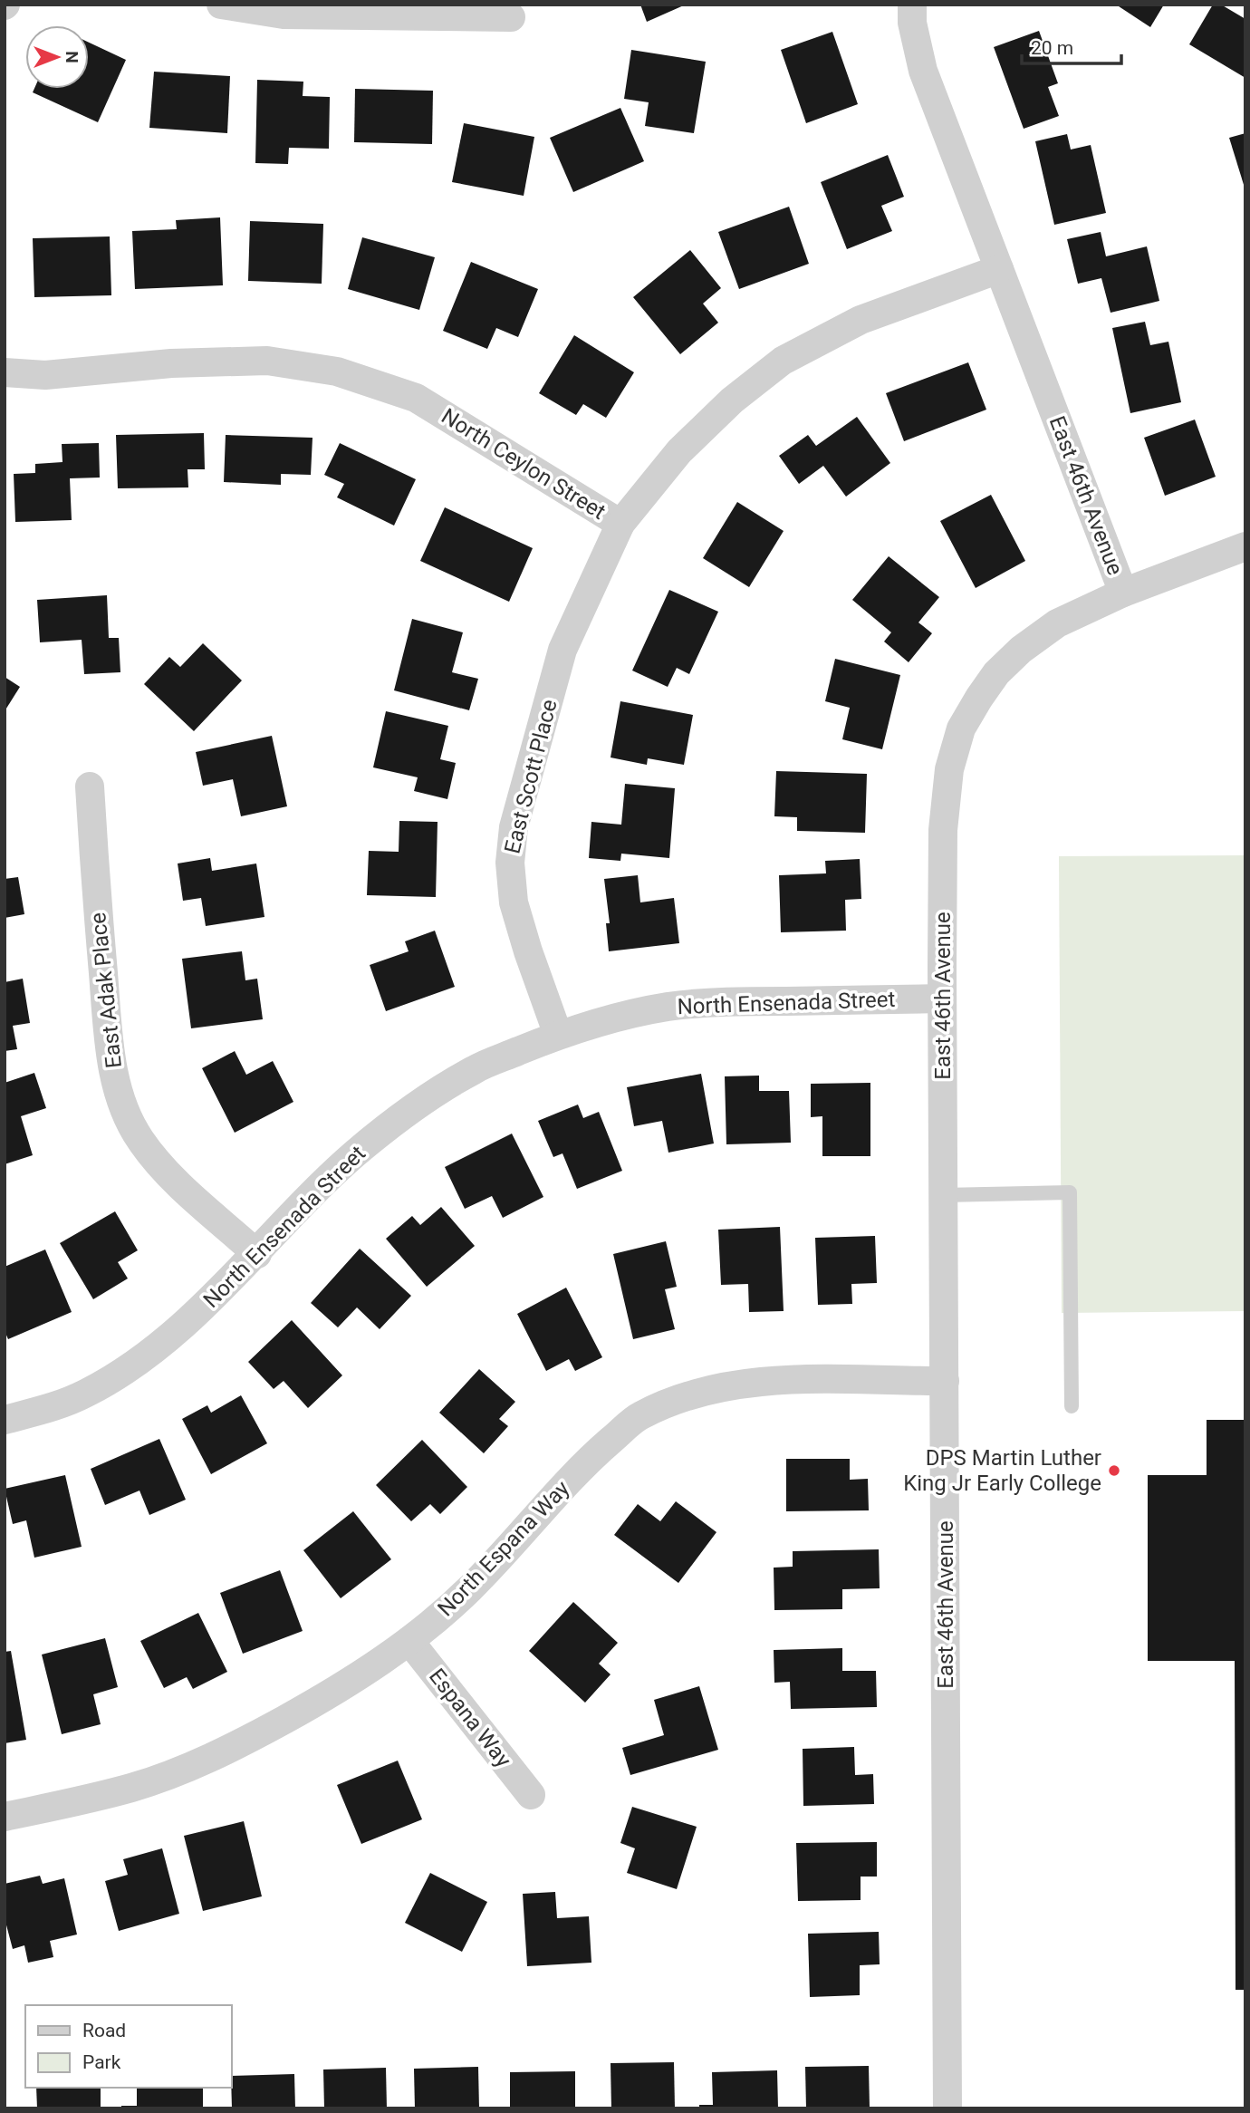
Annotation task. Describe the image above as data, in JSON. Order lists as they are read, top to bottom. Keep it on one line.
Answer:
{"streets":{"street":["North Ceylon Street","East 46th Avenue","East Scott Place","East Adak Place","North Ensenada Street","North Espana Way","Espana Way"]},"crossings":[["North Ceylon Street","East 46th Avenue"],["North Ceylon Street","East Scott Place"],["East 46th Avenue","North Ensenada Street"],["East 46th Avenue","North Espana Way"],["East Scott Place","North Ensenada Street"],["East Adak Place","North Ensenada Street"],["North Espana Way","Espana Way"]],"places":["DPS Martin Luther King Jr Early College"],"legend":["Road","Park"],"scale_bar":"20 m","north":"right"}
